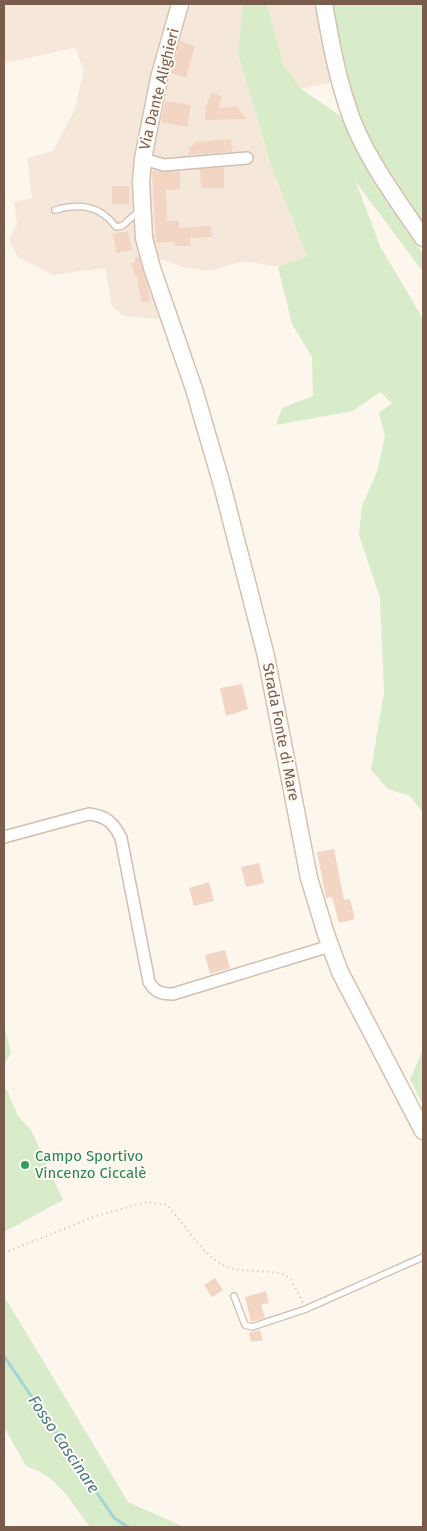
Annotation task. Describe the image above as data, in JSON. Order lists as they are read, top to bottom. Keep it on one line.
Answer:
{"streets":{"street":["Via Dante Alighieri","Strada Fonte di Mare"]},"crossings":[["Via Dante Alighieri","Strada Fonte di Mare"]],"water":["Fosso Cascinare"],"places":["Campo Sportivo Vincenzo Ciccalè"]}
